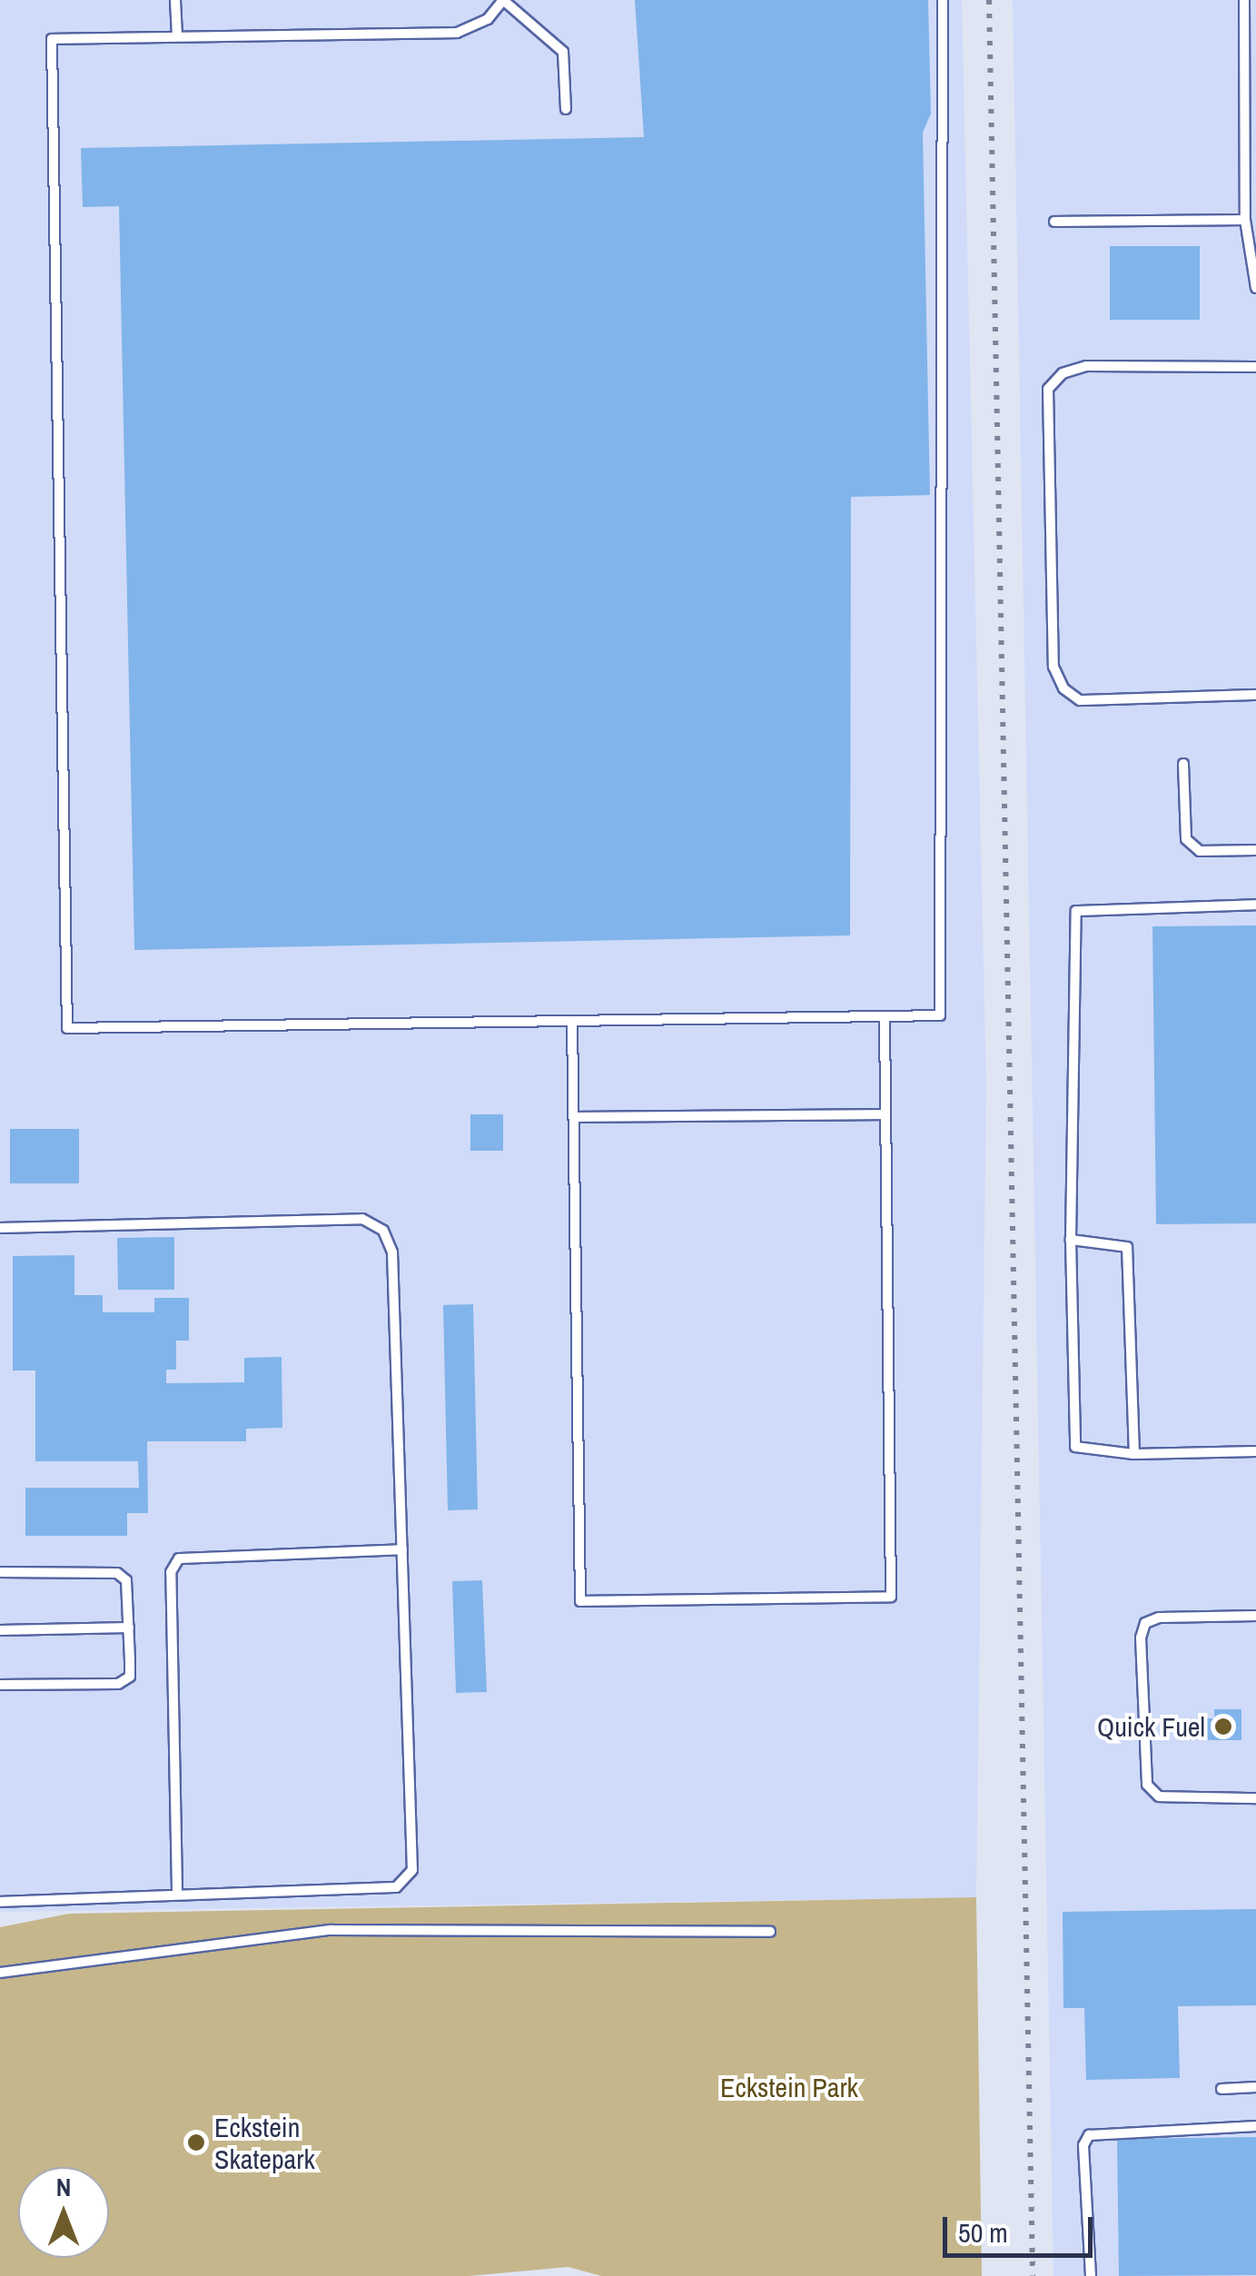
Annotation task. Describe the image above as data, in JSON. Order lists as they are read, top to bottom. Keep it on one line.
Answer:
{"parks":["Eckstein Park"],"places":["Quick Fuel","Eckstein Skatepark"],"scale_bar":"50 m","north":"top"}
